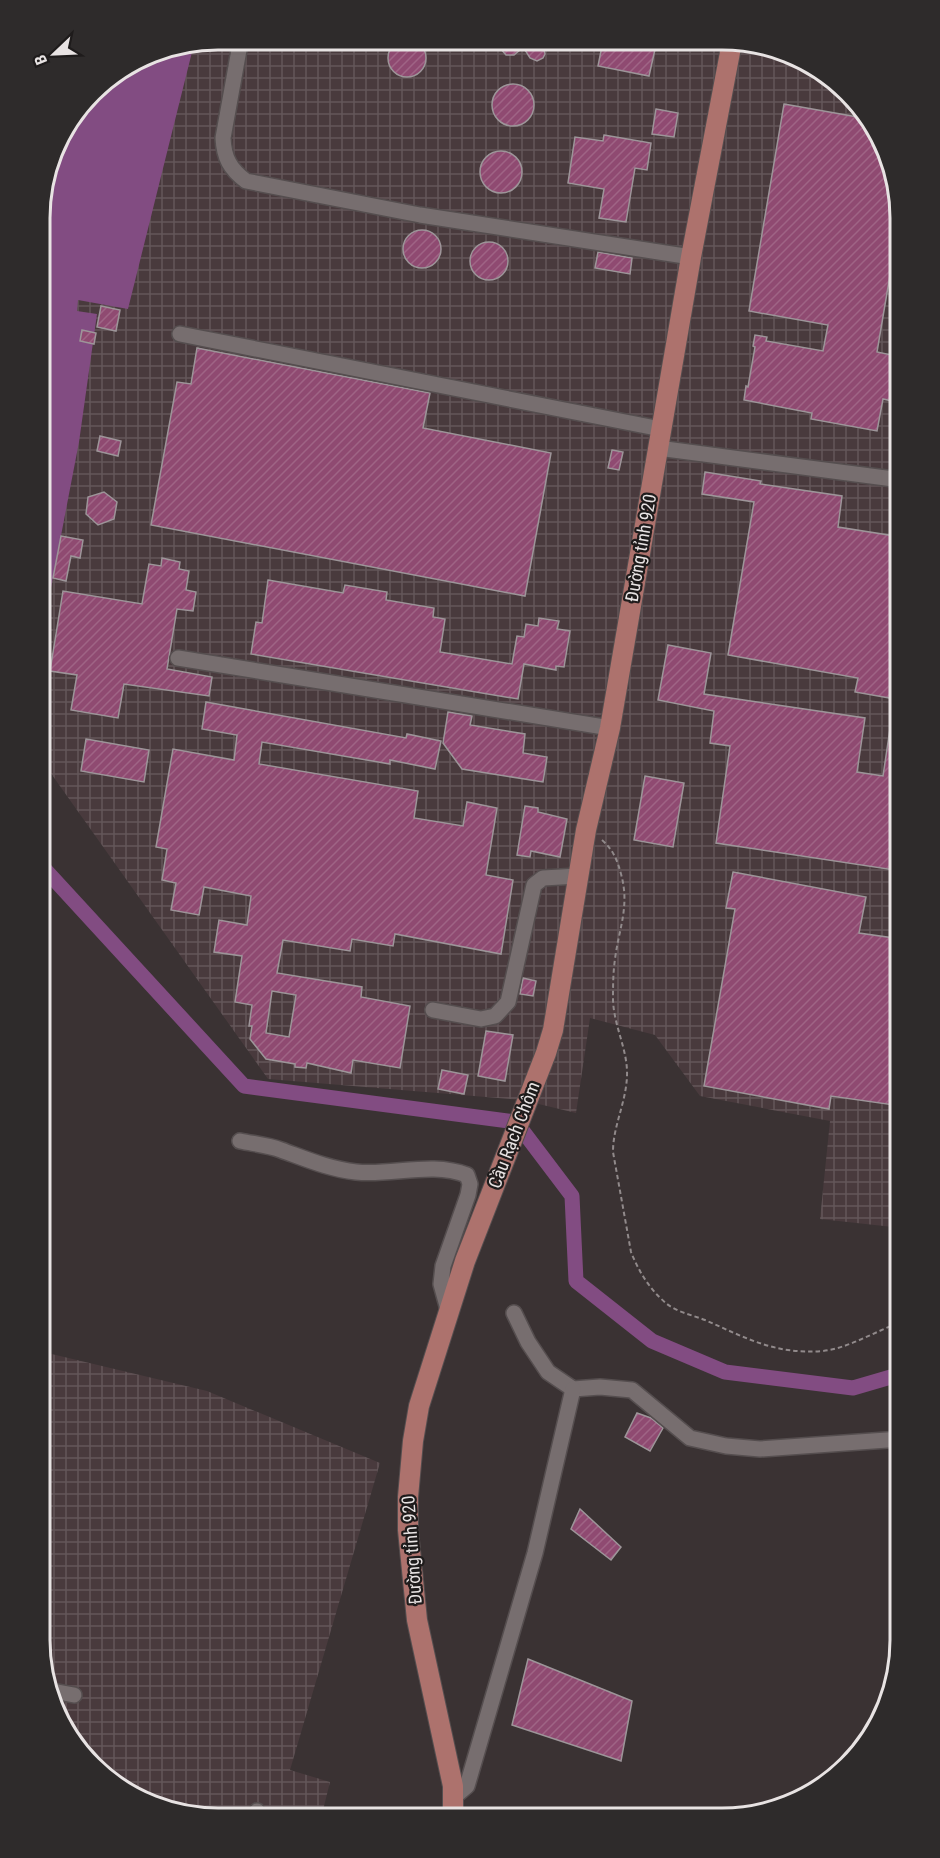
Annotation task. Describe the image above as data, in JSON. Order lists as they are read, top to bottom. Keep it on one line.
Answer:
{"streets":{"main road":["Đường tỉnh 920","Cầu Rạch Chôm"]},"crossings":[["Đường tỉnh 920","Cầu Rạch Chôm"]],"north":"bottom left"}
